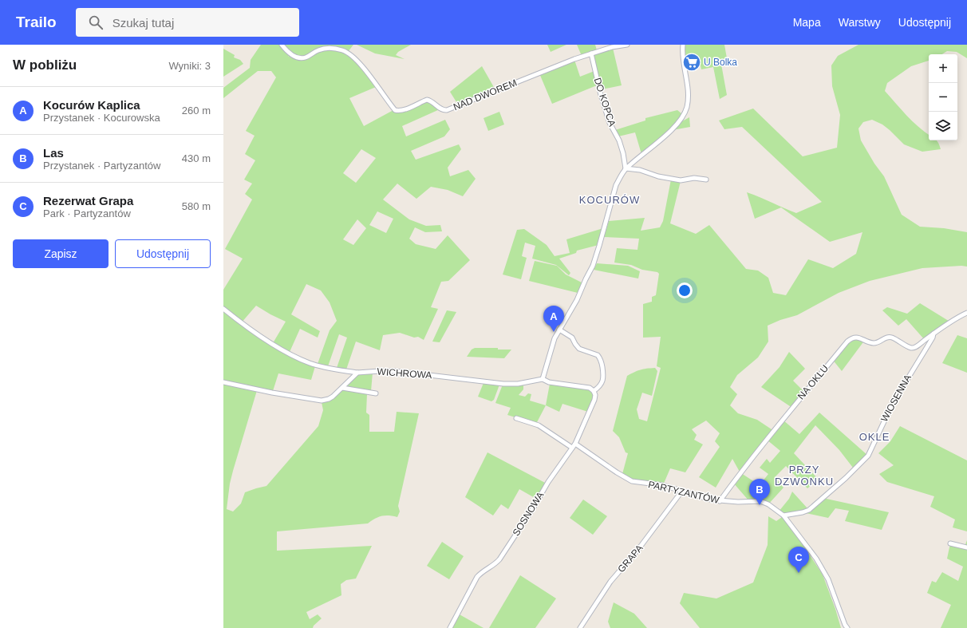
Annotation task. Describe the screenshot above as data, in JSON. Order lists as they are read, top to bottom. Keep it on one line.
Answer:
{"streets":{"street":["NAD DWOREM","DO KOPCA","WICHROWA","NA OKLU","WIOSENNA","PARTYZANTÓW","SOSNOWA","GRAPA"]},"crossings":[["NAD DWOREM","DO KOPCA"],["WICHROWA","SOSNOWA"],["NA OKLU","WIOSENNA"],["NA OKLU","PARTYZANTÓW"],["WIOSENNA","PARTYZANTÓW"],["PARTYZANTÓW","SOSNOWA"],["PARTYZANTÓW","GRAPA"]],"districts":["KOCURÓW","OKLE","PRZY DZWONKU"],"places":{"supermarket":["U Bolka"]},"page":{"header":"Trailo","search":"Szukaj tutaj","nav":["Mapa","Warstwy","Udostępnij"],"heading":["W pobliżu","Wyniki: 3"],"map_buttons":["+","−"],"list":[{"mark":"A","name":"Kocurów Kaplica","note":"Przystanek · Kocurowska","value":"260 m"},{"mark":"B","name":"Las","note":"Przystanek · Partyzantów","value":"430 m"},{"mark":"C","name":"Rezerwat Grapa","note":"Park · Partyzantów","value":"580 m"}],"buttons":["Zapisz","Udostępnij"],"pins":["A","B","C"]}}
